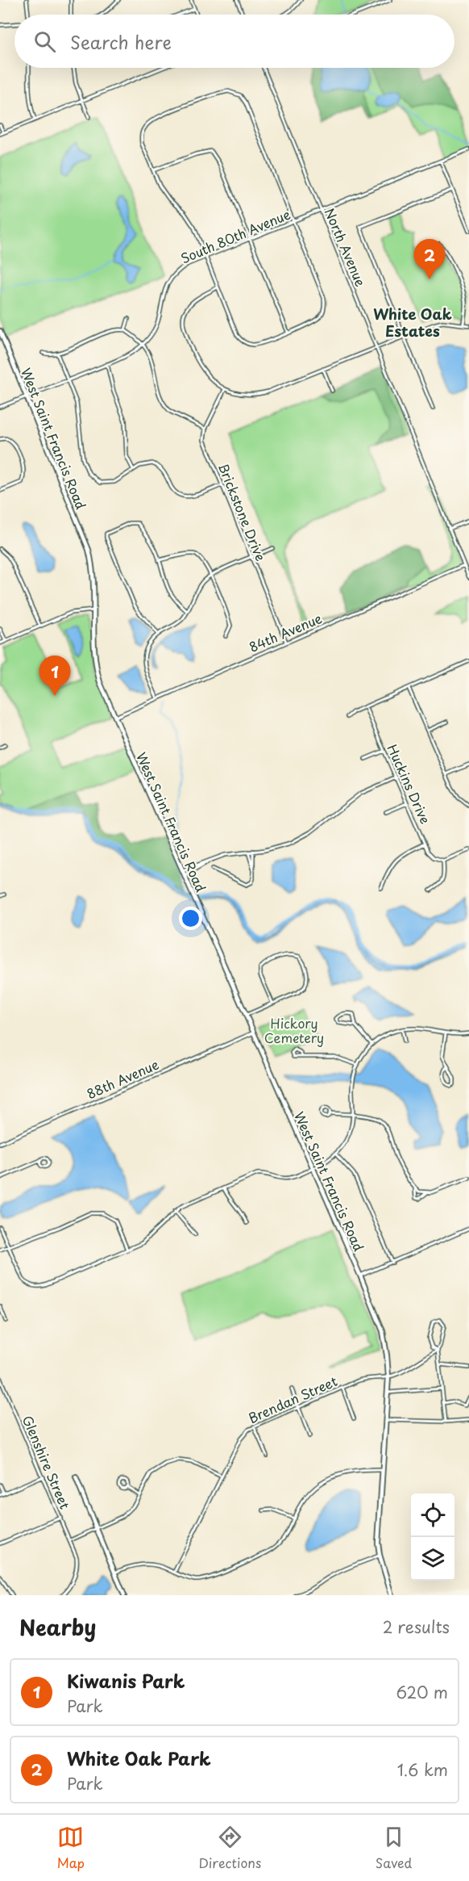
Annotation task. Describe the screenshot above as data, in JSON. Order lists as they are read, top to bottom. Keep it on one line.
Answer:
{"streets":{"street":["South 80th Avenue","North Avenue","West Saint Francis Road","Brickstone Drive","84th Avenue","Huckins Drive","88th Avenue","Brendan Street","Glenshire Street"]},"crossings":[["South 80th Avenue","North Avenue"],["South 80th Avenue","West Saint Francis Road"],["North Avenue","84th Avenue"],["West Saint Francis Road","84th Avenue"],["West Saint Francis Road","88th Avenue"],["West Saint Francis Road","Brendan Street"],["Brickstone Drive","84th Avenue"]],"districts":["White Oak Estates"],"parks":["Hickory Cemetery"],"page":{"search":"Search here","pins":["2","1"],"heading":["Nearby","2 results"],"list":[{"mark":"1","name":"Kiwanis Park","note":"Park","value":"620 m"},{"mark":"2","name":"White Oak Park","note":"Park","value":"1.6 km"}],"nav":["Map","Directions","Saved"]}}
